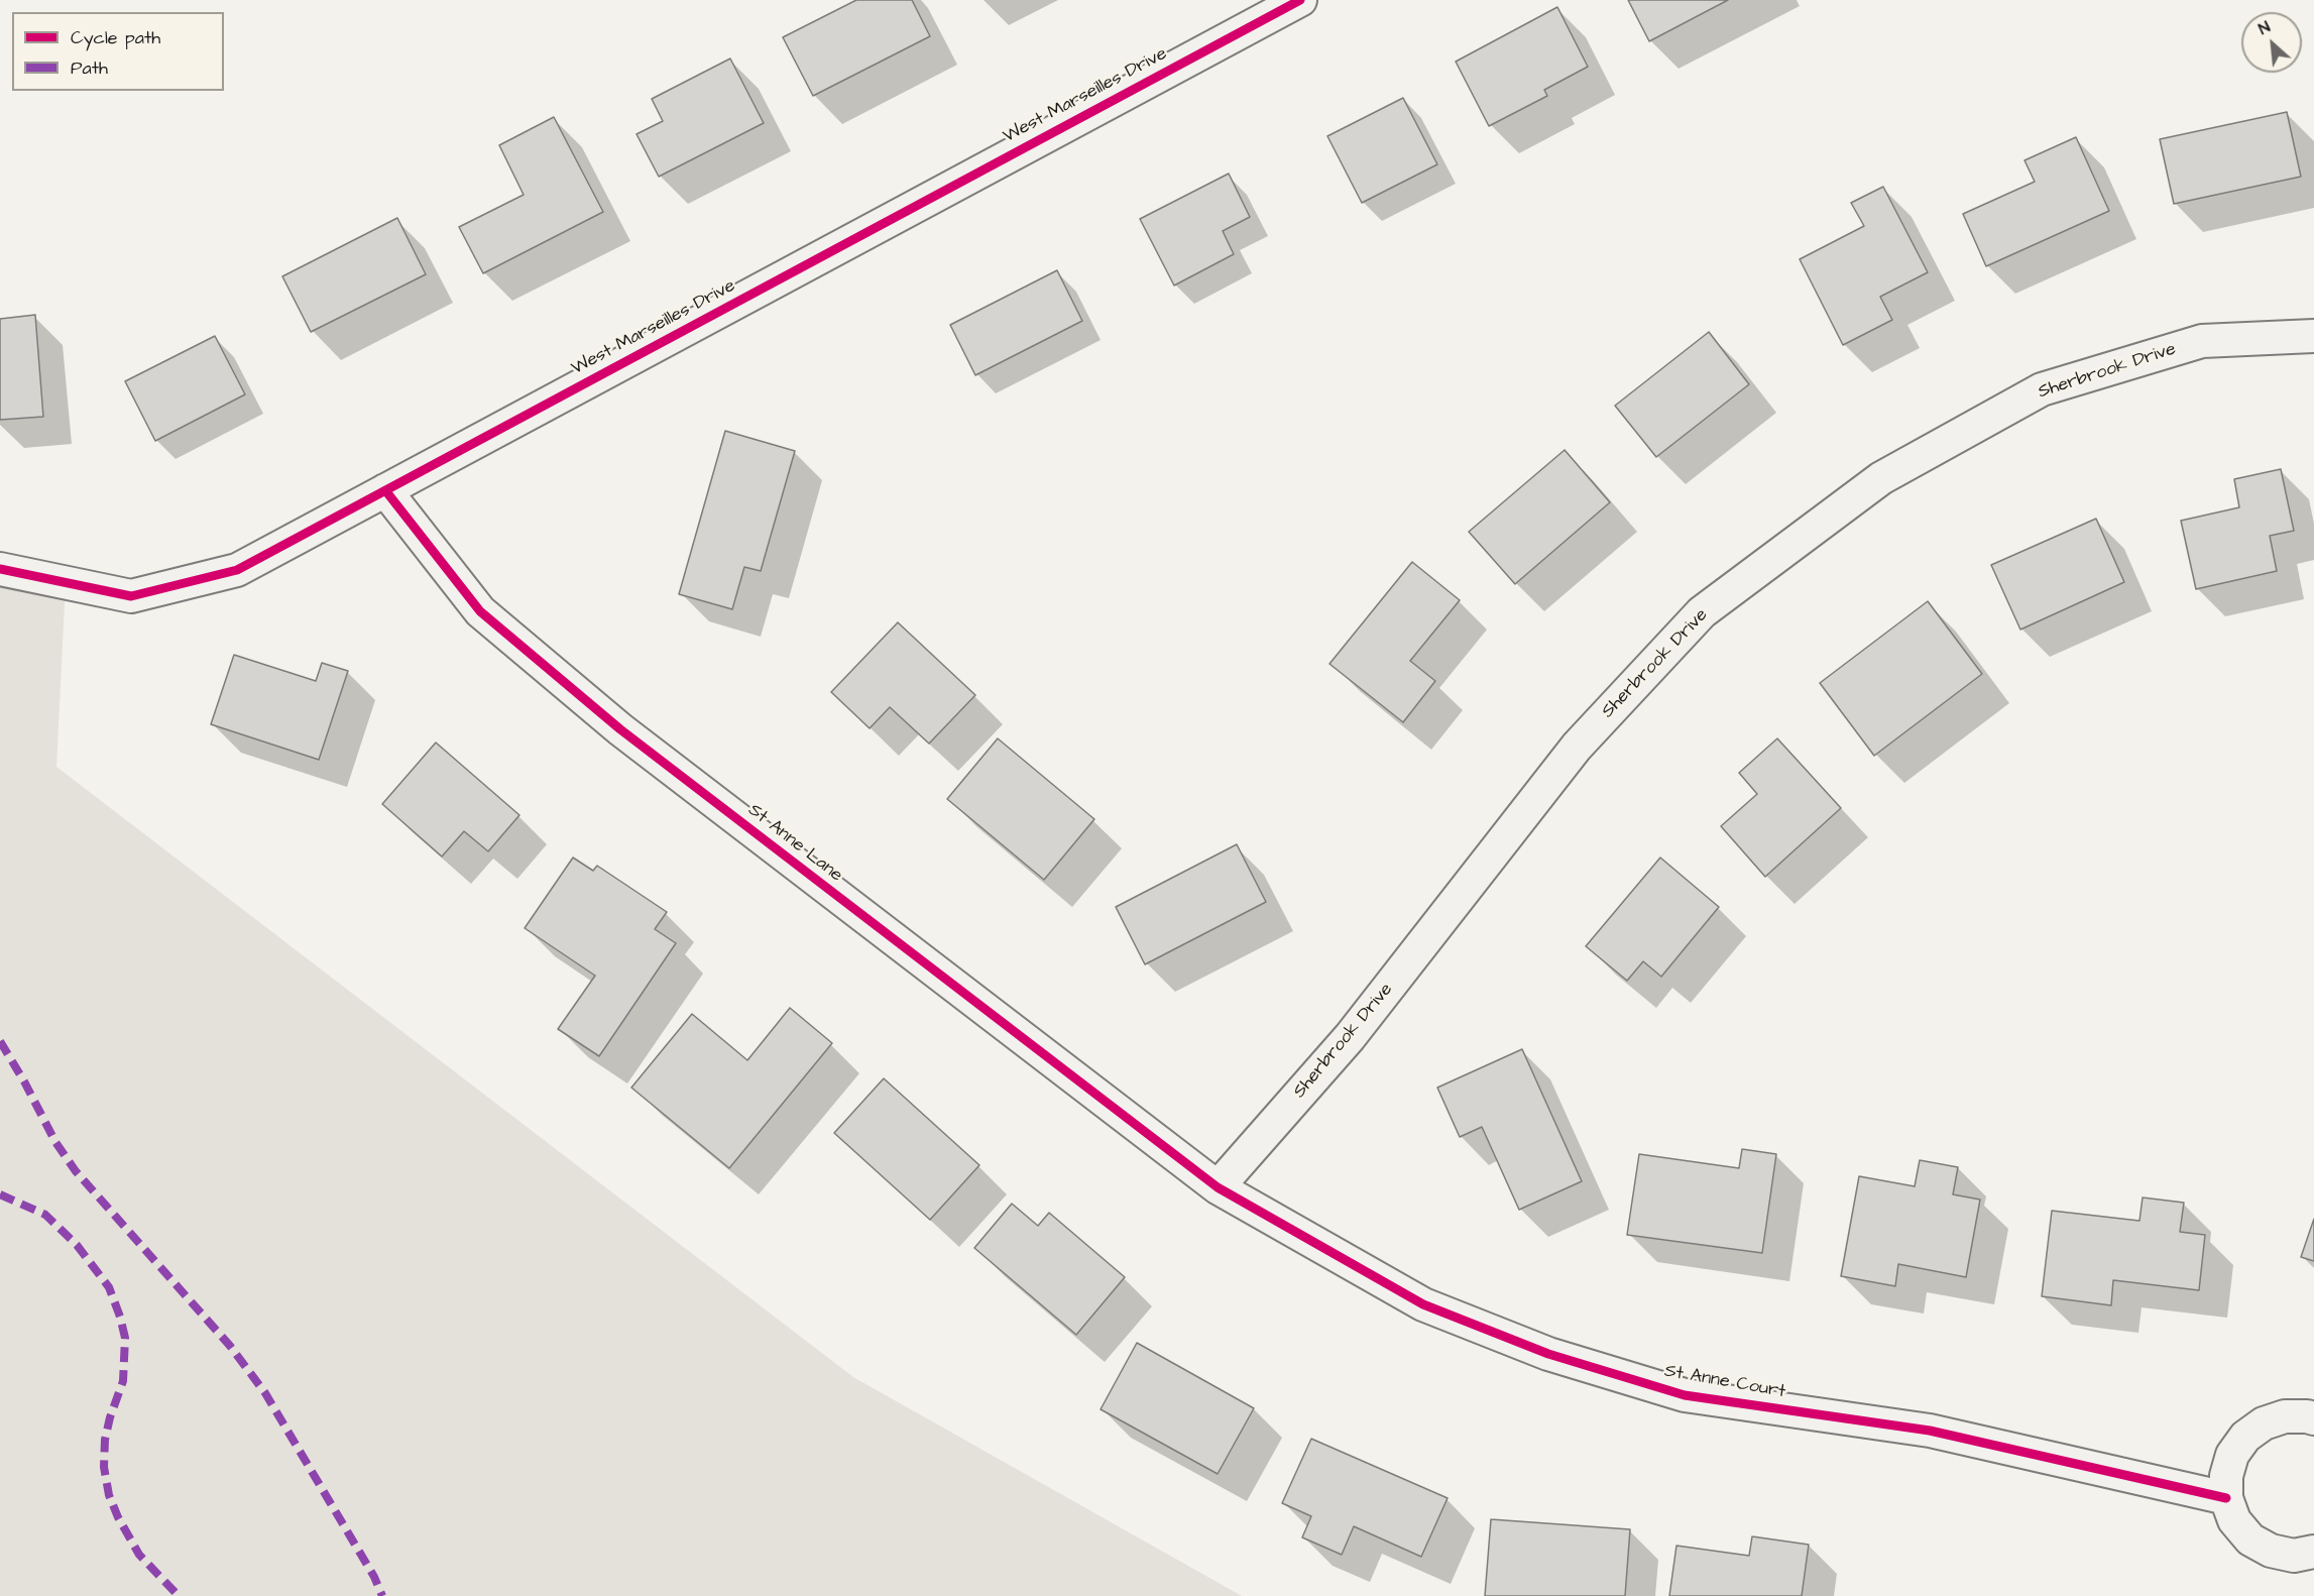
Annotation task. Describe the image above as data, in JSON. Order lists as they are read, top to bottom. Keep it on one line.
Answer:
{"streets":{"street":["West Marseilles Drive","Sherbrook Drive","St Anne Lane","St Anne Court"]},"crossings":[["West Marseilles Drive","St Anne Lane"],["Sherbrook Drive","St Anne Lane"],["Sherbrook Drive","St Anne Court"],["St Anne Lane","St Anne Court"]],"legend":["Cycle path","Path"],"north":"top left"}
